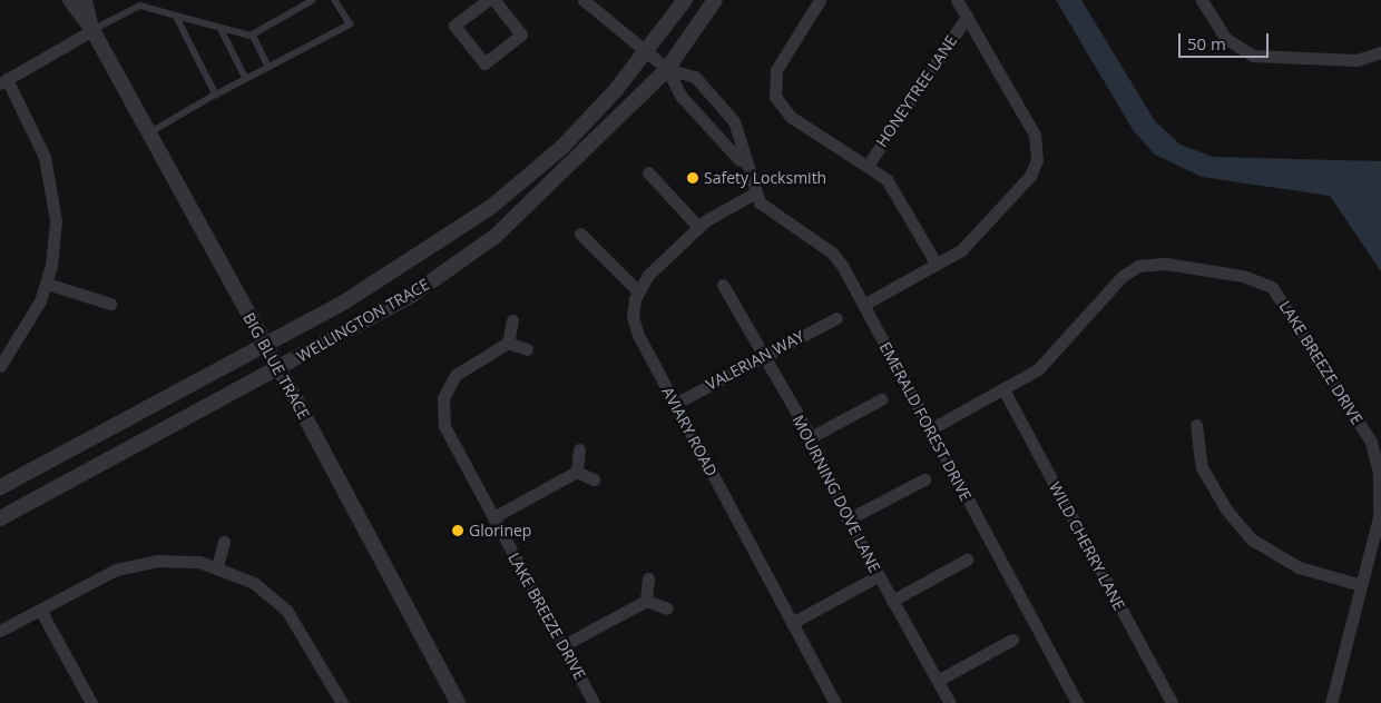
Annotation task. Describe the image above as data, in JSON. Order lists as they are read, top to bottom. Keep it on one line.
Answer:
{"streets":{"street":["HONEYTREE LANE","WELLINGTON TRACE","VALERIAN WAY","LAKE BREEZE DRIVE","BIG BLUE TRACE","EMERALD FOREST DRIVE","AVIARY ROAD","MOURNING DOVE LANE","WILD CHERRY LANE"]},"crossings":[["WELLINGTON TRACE","BIG BLUE TRACE"],["WELLINGTON TRACE","EMERALD FOREST DRIVE"],["VALERIAN WAY","AVIARY ROAD"],["VALERIAN WAY","MOURNING DOVE LANE"],["LAKE BREEZE DRIVE","EMERALD FOREST DRIVE"],["LAKE BREEZE DRIVE","WILD CHERRY LANE"]],"places":["Safety Locksmith","Glorinep"],"scale_bar":"50 m"}
